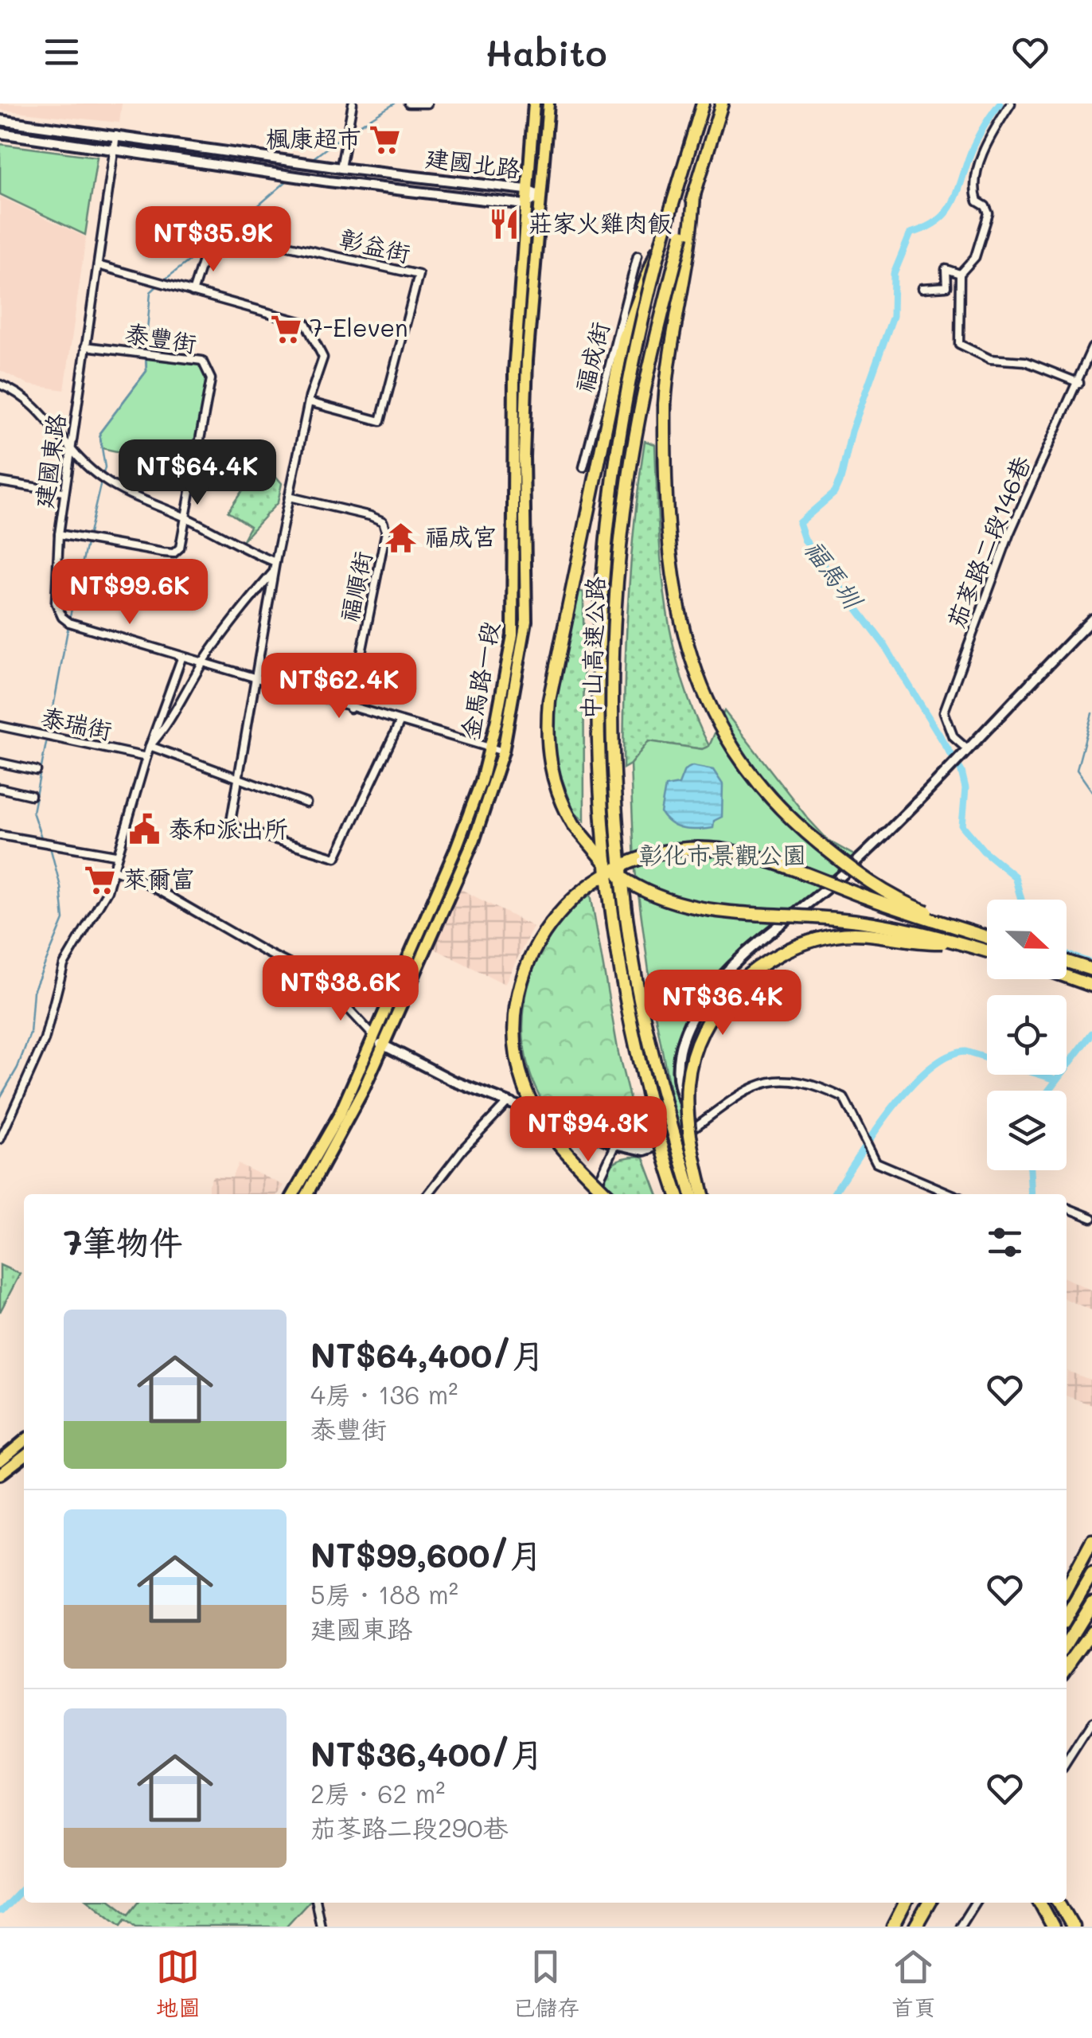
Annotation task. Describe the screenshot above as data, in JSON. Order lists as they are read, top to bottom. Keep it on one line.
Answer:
{"streets":{"highway":["中山高速公路"],"main road":["金馬路一段"],"street":["建國北路","彰益街","泰豐街","福成街","建國東路","茄苳路二段146巷","福順街","泰瑞街"]},"crossings":[["建國北路","建國東路"],["建國北路","金馬路一段"],["泰豐街","建國東路"],["建國東路","福順街"],["建國東路","金馬路一段"]],"water":["福馬圳"],"parks":["彰化市景觀公園"],"places":{"supermarket":["楓康超市","7-Eleven","萊爾富"],"restaurant":["莊家火雞肉飯"],"temple":["福成宮"],"public building":["泰和派出所"]},"north":"right","page":{"header":"Habito","price":["NT$35.9K","NT$64.4K","NT$99.6K","NT$62.4K","NT$38.6K","NT$36.4K","NT$94.3K"],"heading":"7筆物件","list":[{"name":"NT$64,400/月","note":"4房 · 136 m² · 泰豐街"},{"name":"NT$99,600/月","note":"5房 · 188 m² · 建國東路"},{"name":"NT$36,400/月","note":"2房 · 62 m² · 茄苳路二段290巷"}],"tabs":["地圖","已儲存","首頁"]}}
